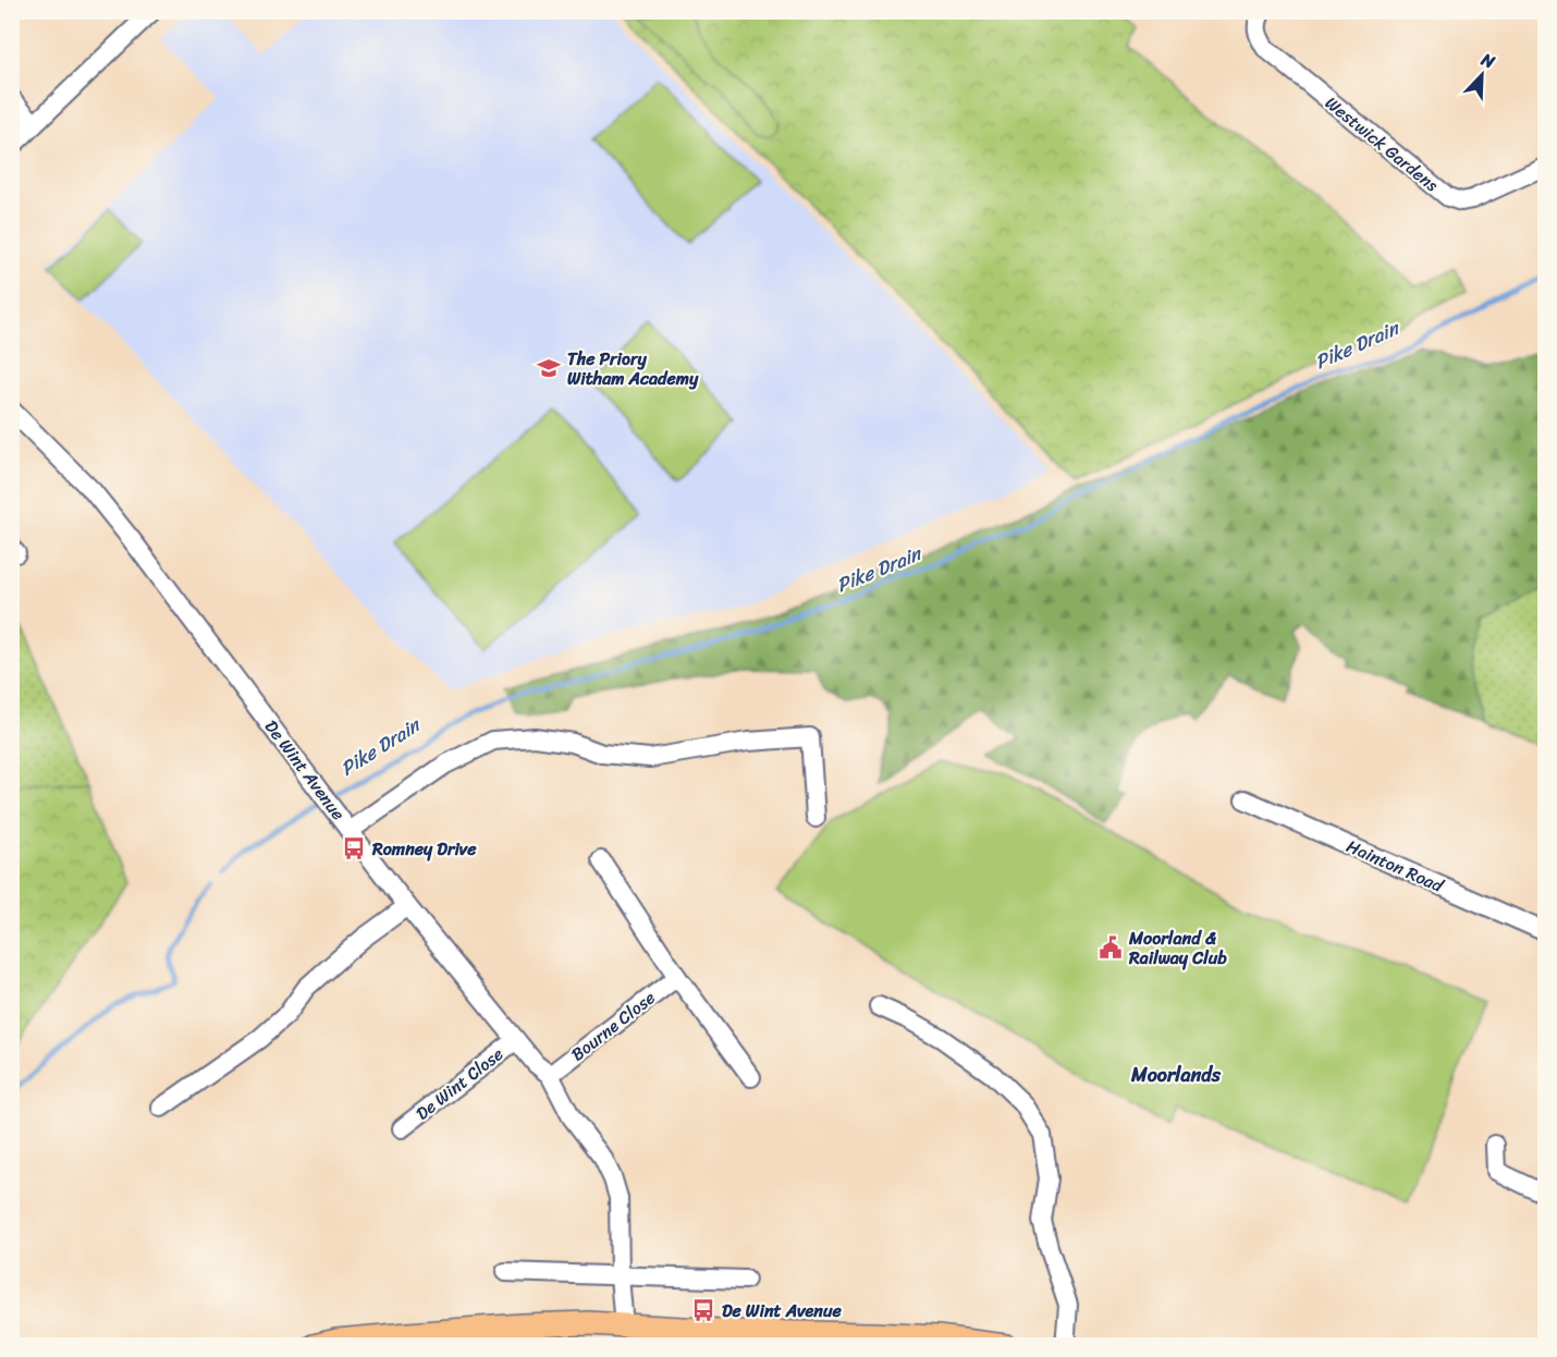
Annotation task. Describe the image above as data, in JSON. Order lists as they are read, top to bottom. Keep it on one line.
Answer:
{"streets":{"street":["Westwick Gardens","De Wint Avenue","Hainton Road","Bourne Close","De Wint Close"]},"crossings":[["De Wint Avenue","Bourne Close"],["De Wint Avenue","De Wint Close"]],"districts":["Moorlands"],"water":["Pike Drain"],"places":{"school or university":["The Priory Witham Academy"],"bus stop":["Romney Drive","De Wint Avenue"],"public building":["Moorland & Railway Club"]},"north":"top right"}
